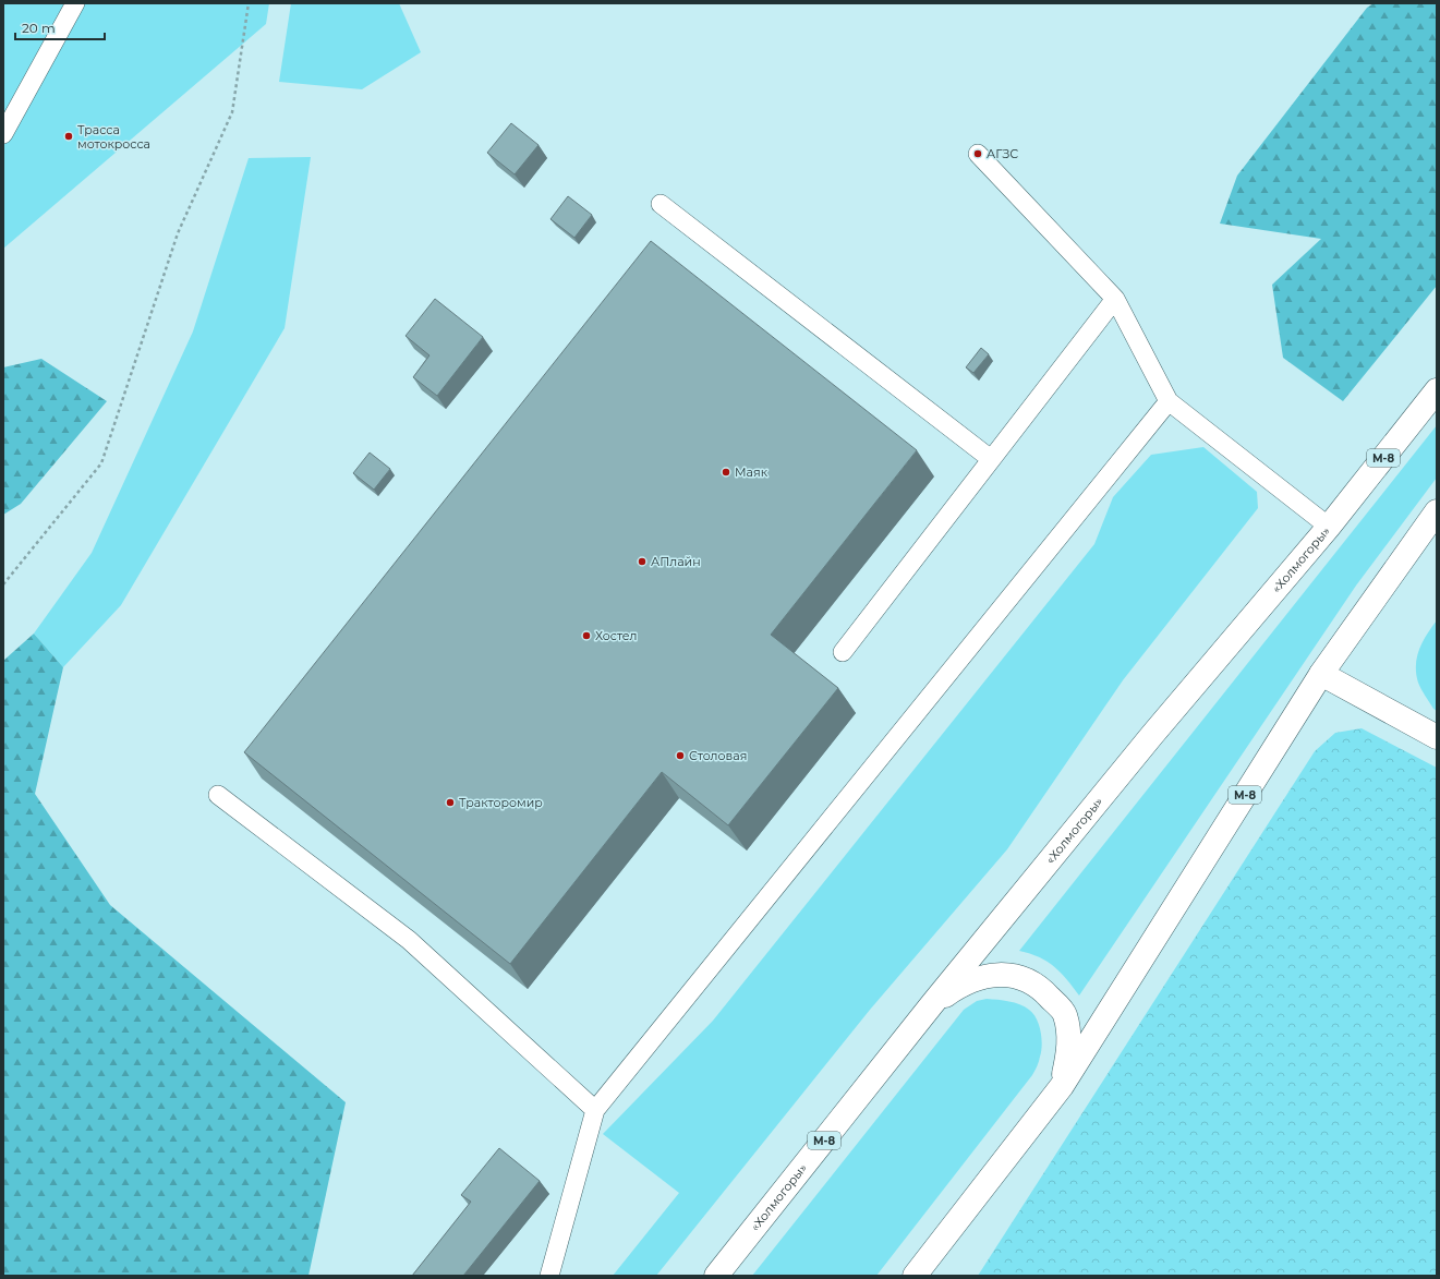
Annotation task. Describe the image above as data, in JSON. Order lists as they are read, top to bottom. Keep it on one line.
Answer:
{"streets":{"main road":["М-8","«Холмогоры»"]},"places":["Трасса мотокросса","АГЗС","Маяк","АПлайн","Хостел","Столовая","Тракторомир"],"scale_bar":"20 m"}
